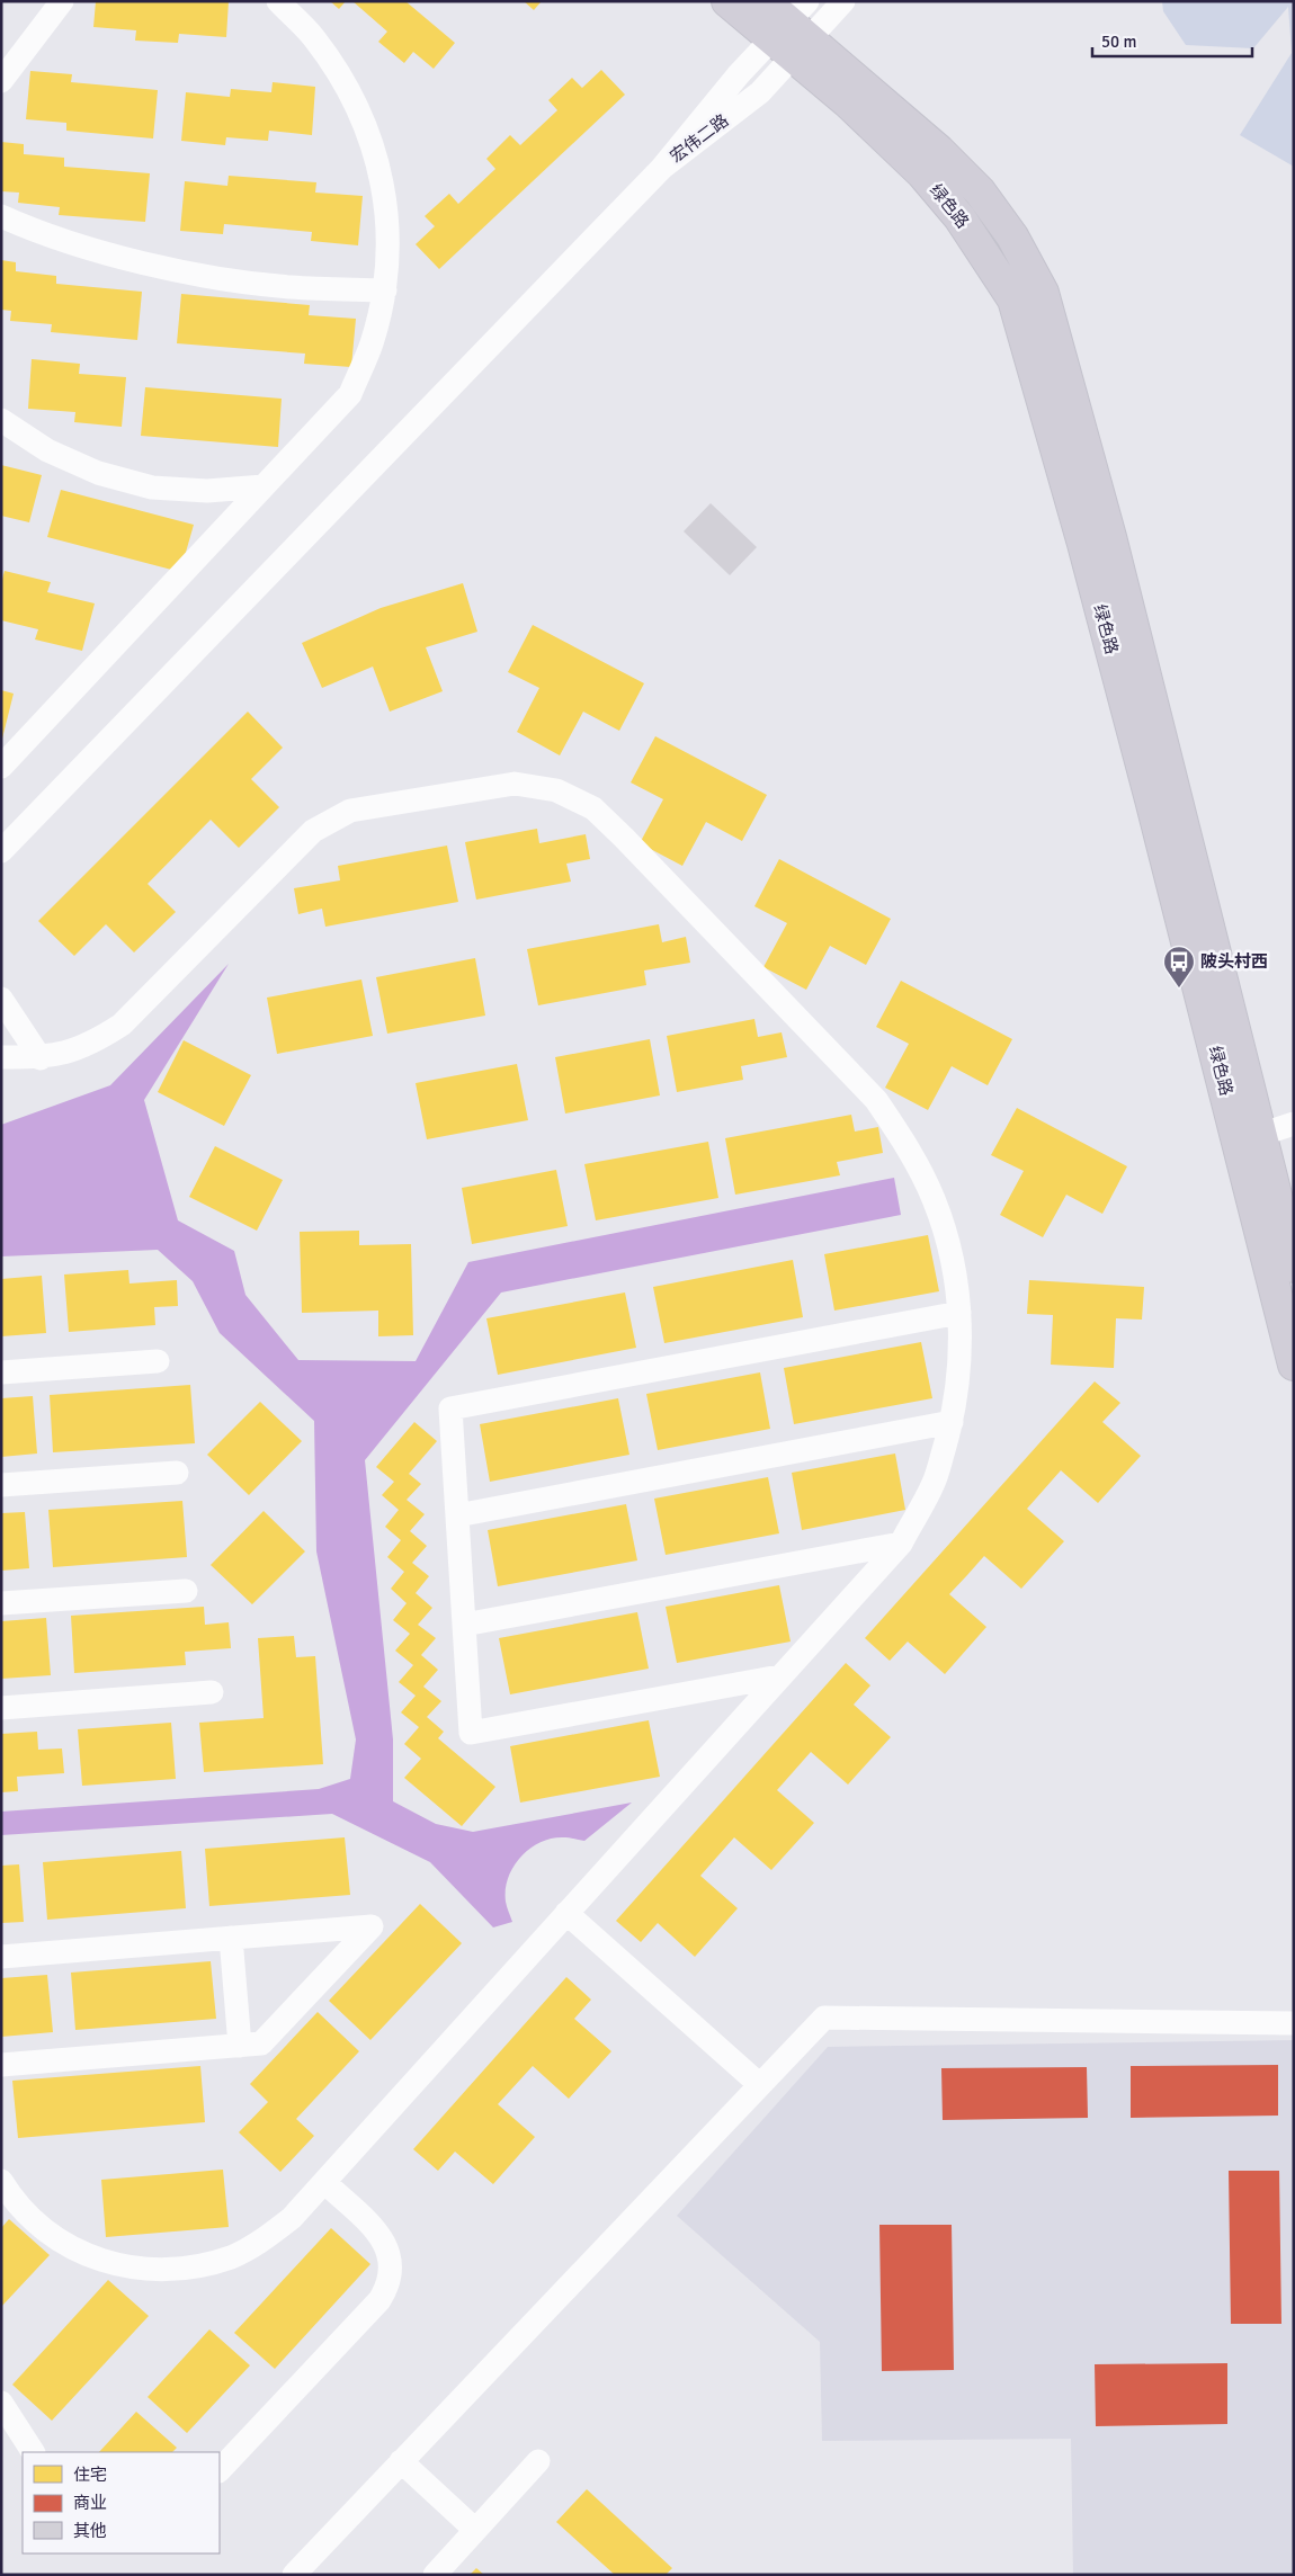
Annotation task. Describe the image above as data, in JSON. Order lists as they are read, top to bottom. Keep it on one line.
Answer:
{"streets":{"main road":["绿色路"],"street":["宏伟二路"]},"crossings":[["宏伟二路","绿色路"]],"places":{"bus stop":["陂头村西"]},"legend":["住宅","商业","其他"],"scale_bar":"50 m"}
